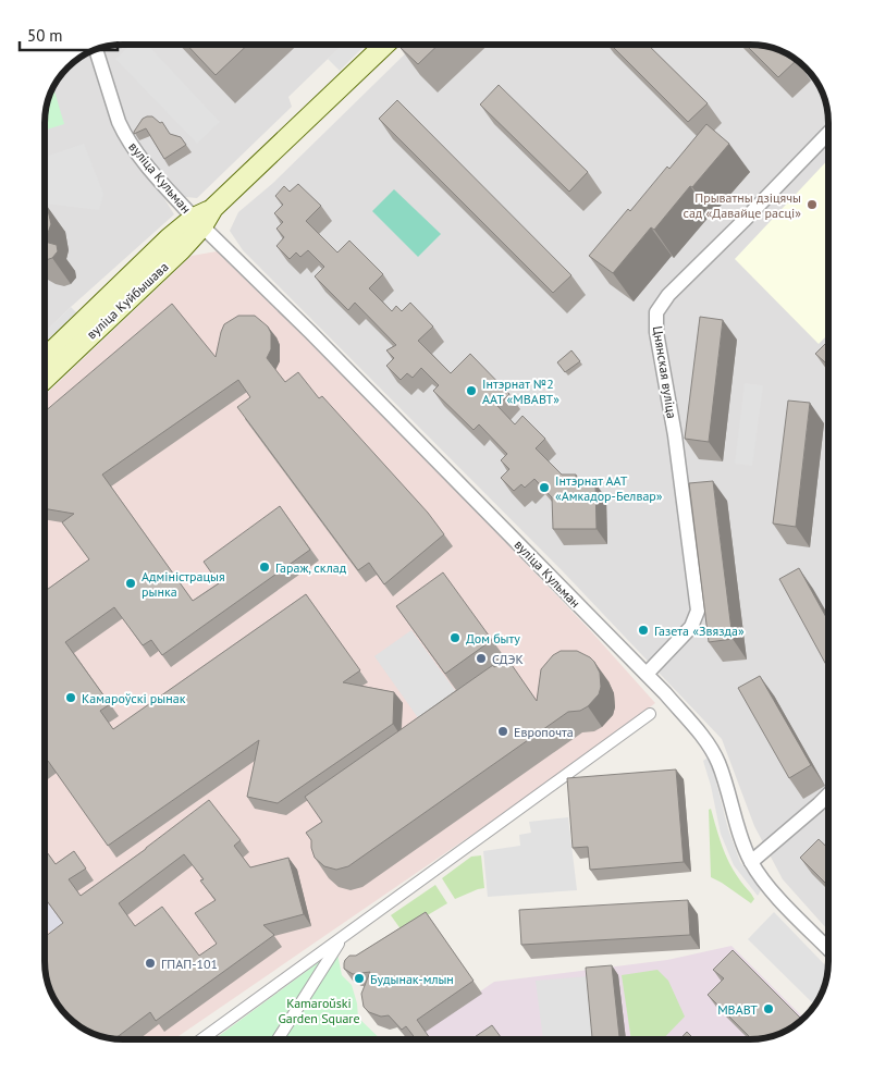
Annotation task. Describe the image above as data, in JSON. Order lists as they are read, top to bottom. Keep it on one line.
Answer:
{"streets":{"main road":["вуліца Куйбышава"],"street":["вуліца Кульман","Цнянская вуліца"]},"crossings":[["вуліца Кульман","вуліца Куйбышава"],["вуліца Кульман","Цнянская вуліца"]],"parks":["Kamaroŭski Garden Square"],"places":["Прыватны дзіцячы сад «Давайце расці»","Інтэрнат №2 ААТ «МВАВТ»","Інтэрнат ААТ «Амкадор-Белвар»","Гараж, склад","Адміністрацыя рынка","Газета «Звязда»","Дом быту","СДЭК","Камароўскі рынак","Европочта","ГПАП-101","Будынак-млын","МВАВТ"],"scale_bar":"50 m"}
